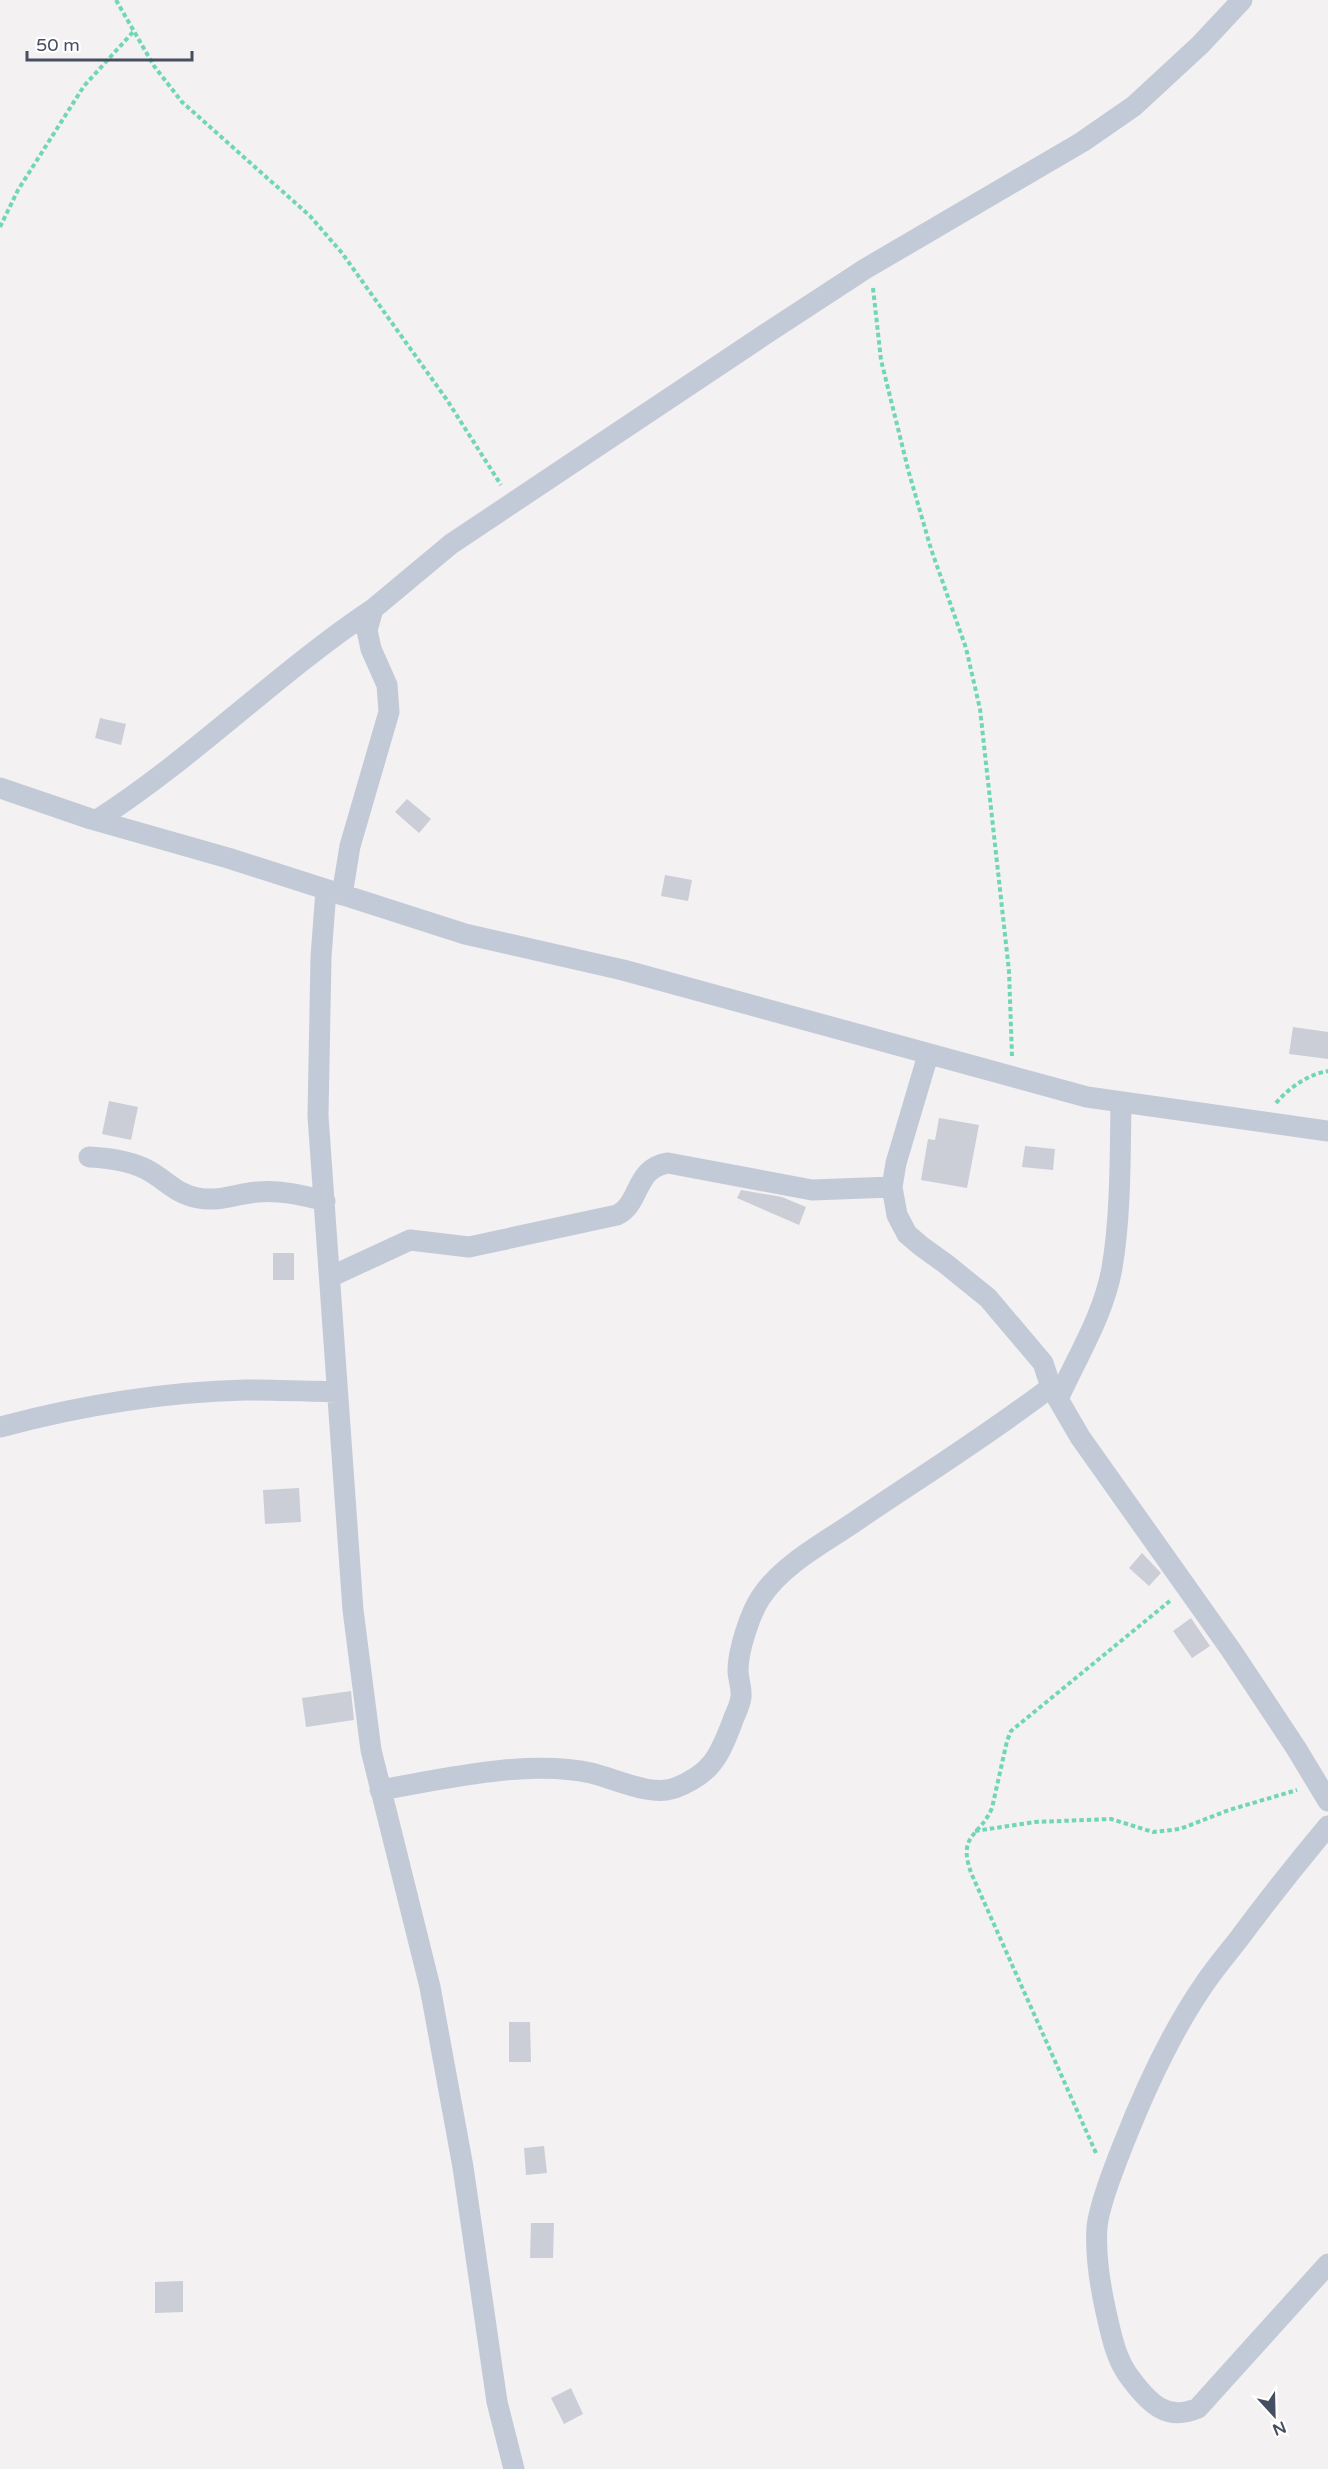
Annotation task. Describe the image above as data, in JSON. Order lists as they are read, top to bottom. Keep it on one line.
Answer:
{"scale_bar":"50 m","north":"bottom"}
